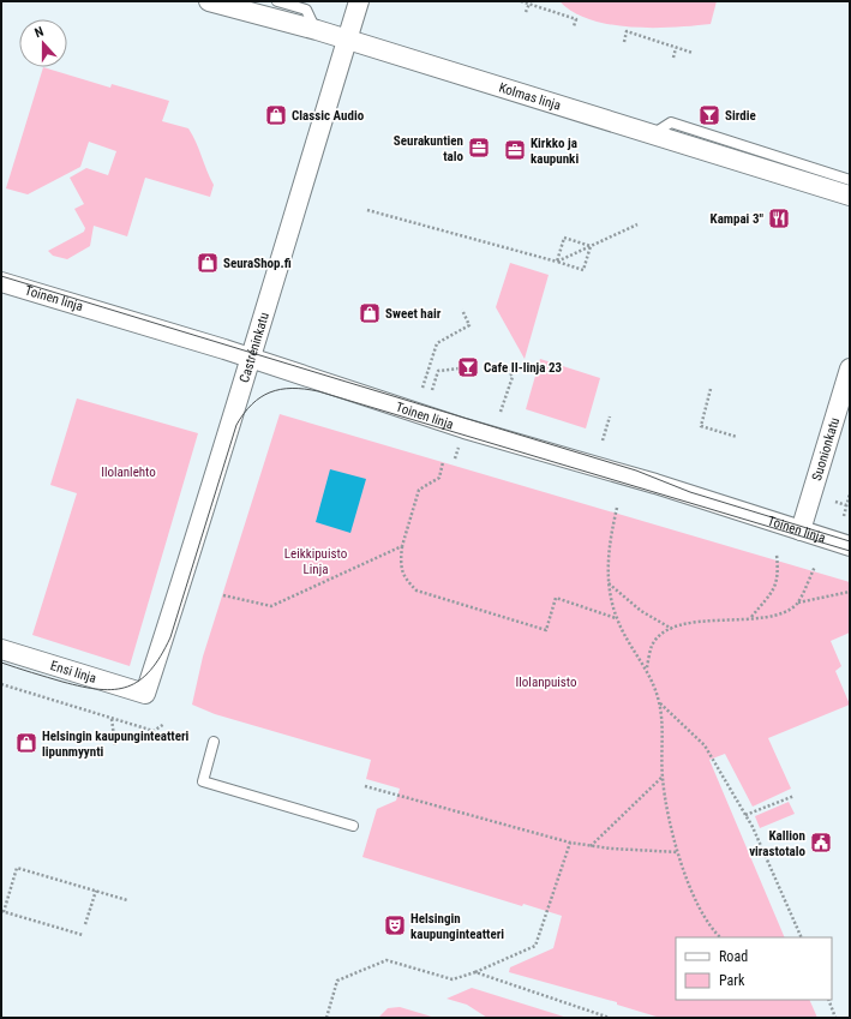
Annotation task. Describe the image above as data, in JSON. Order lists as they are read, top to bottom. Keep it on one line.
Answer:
{"streets":{"street":["Kolmas linja","Toinen linja","Castréninkatu","Suonionkatu","Ensi linja"]},"crossings":[["Kolmas linja","Castréninkatu"],["Toinen linja","Castréninkatu"],["Toinen linja","Suonionkatu"],["Castréninkatu","Ensi linja"]],"parks":["Ilolanlehto","Leikkipuisto Linja","Ilolanpuisto"],"places":{"shop":["Classic Audio","SeuraShop.fi","Sweet hair","Helsingin kaupunginteatteri lipunmyynti"],"bar":["Sirdie","Cafe II-linja 23"],"office":["Seurakuntien talo","Kirkko ja kaupunki"],"restaurant":["Kampai 3\""],"public building":["Kallion virastotalo"],"theatre":["Helsingin kaupunginteatteri"]},"legend":["Road","Park"],"north":"top"}
